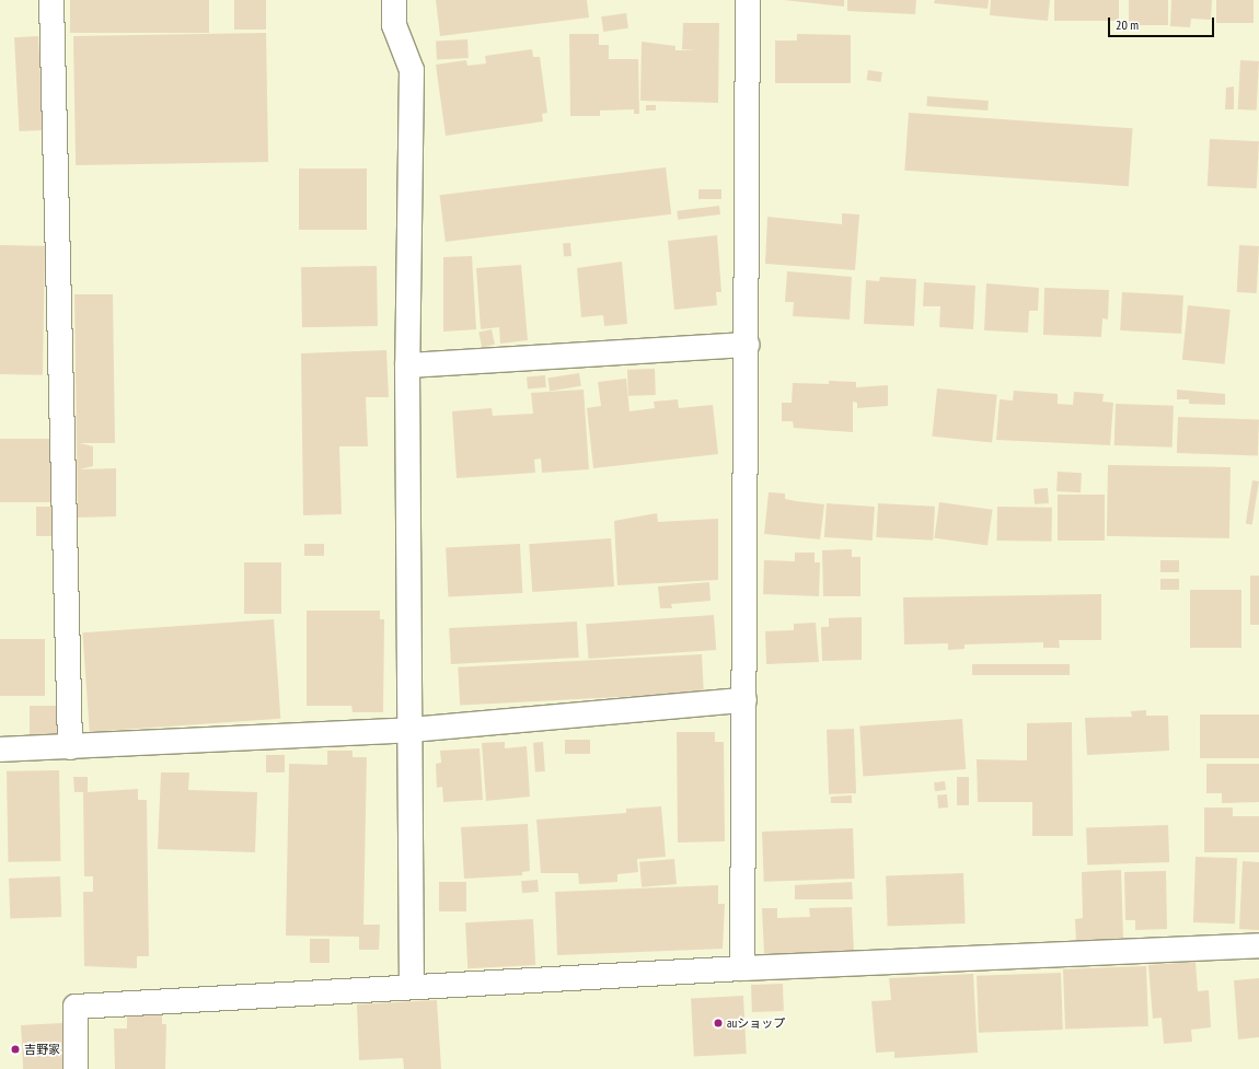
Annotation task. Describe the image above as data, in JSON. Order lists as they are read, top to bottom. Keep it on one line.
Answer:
{"places":["auショップ","吉野家"],"scale_bar":"20 m"}
